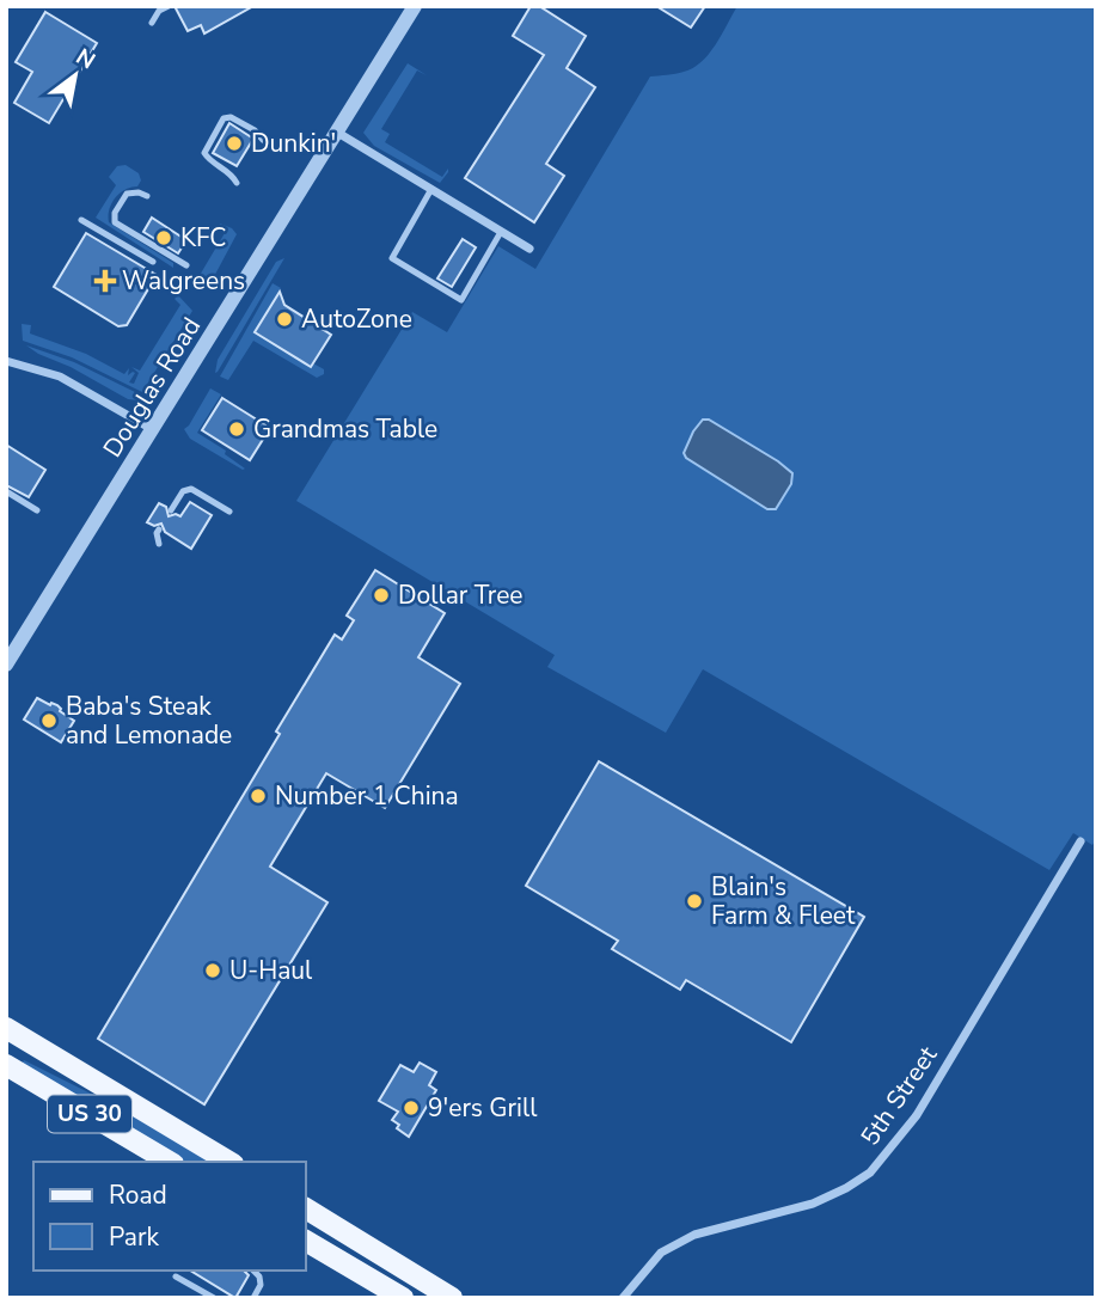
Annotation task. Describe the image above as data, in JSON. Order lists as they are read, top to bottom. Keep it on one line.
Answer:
{"streets":{"main road":["US 30"],"street":["Douglas Road","5th Street"]},"places":{"other":["Dunkin'","KFC","AutoZone","Grandmas Table","Dollar Tree","Baba's Steak and Lemonade","Number 1 China","Blain's Farm & Fleet","U-Haul","9'ers Grill"],"health":["Walgreens"]},"legend":["Road","Park"],"north":"top right"}
